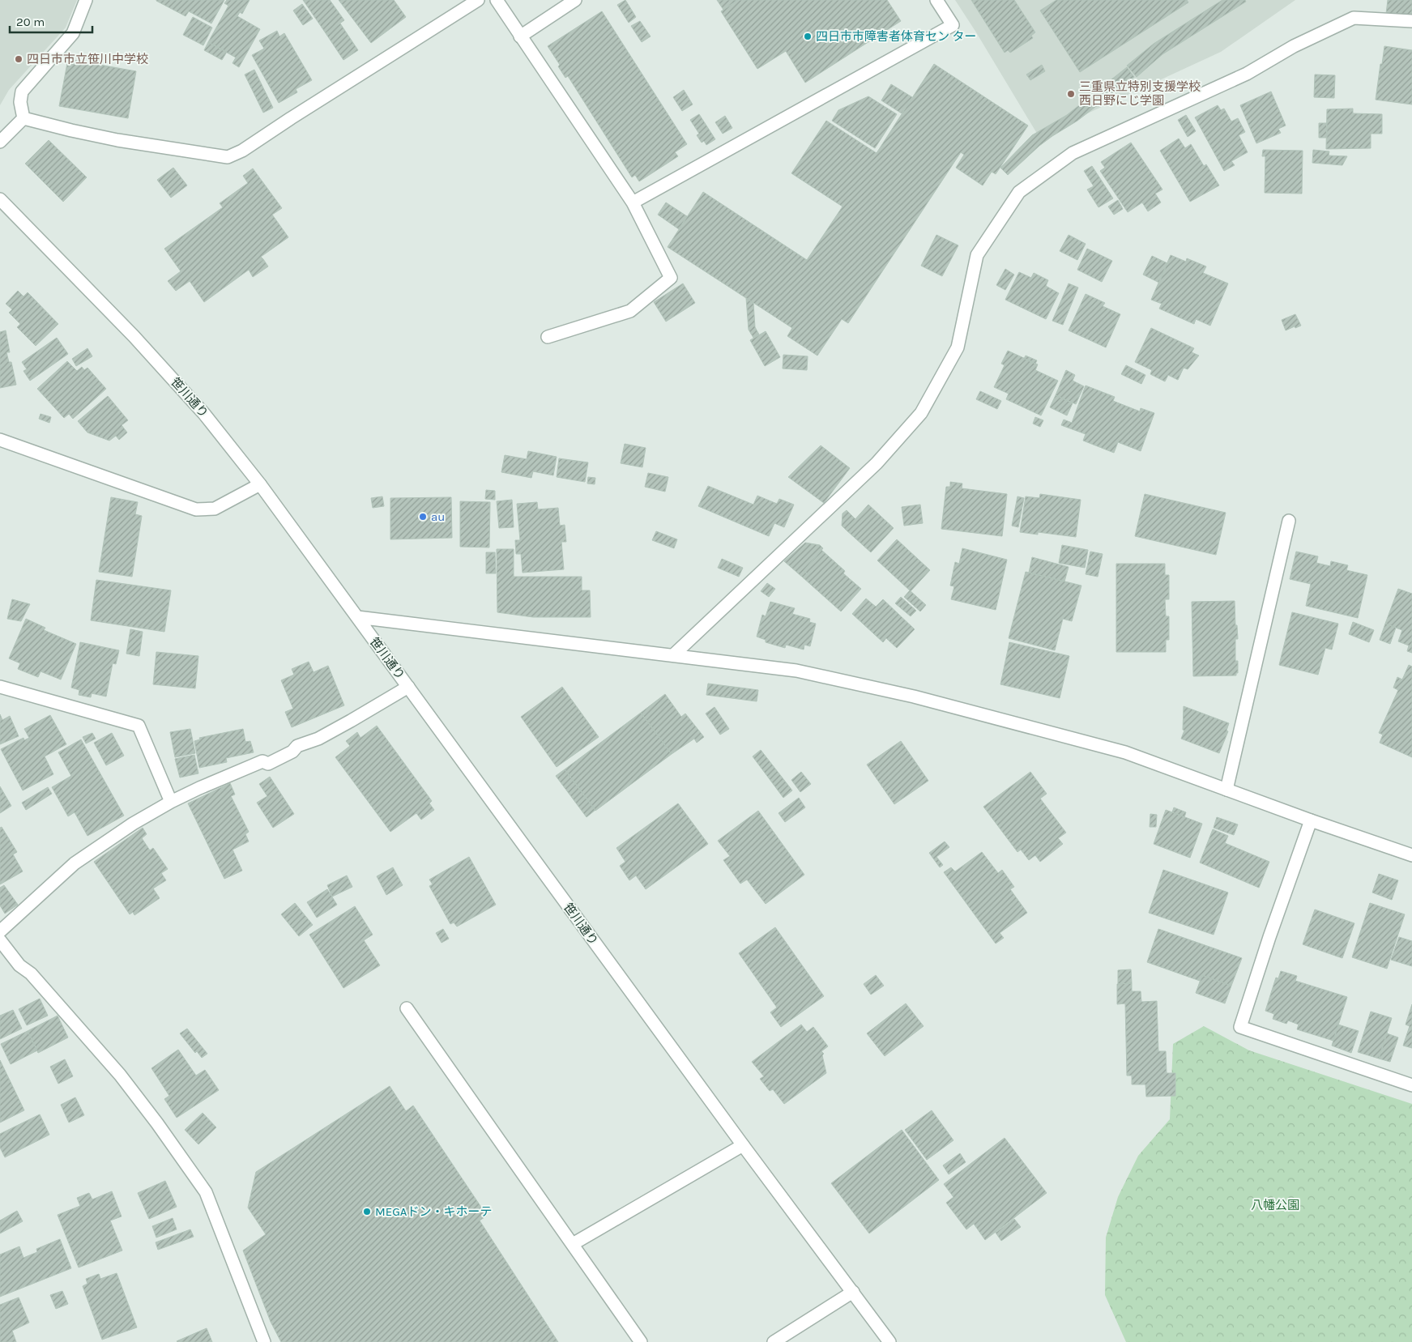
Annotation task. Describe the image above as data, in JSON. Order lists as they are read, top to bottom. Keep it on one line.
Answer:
{"streets":{"street":["笹川通り"]},"parks":["八幡公園"],"places":["四日市市障害者体育セン ター","四日市市立笹川中学校","三重県立特別支援学校 西日野にじ学園","au","MEGAドン・キホーテ"],"scale_bar":"20 m"}
